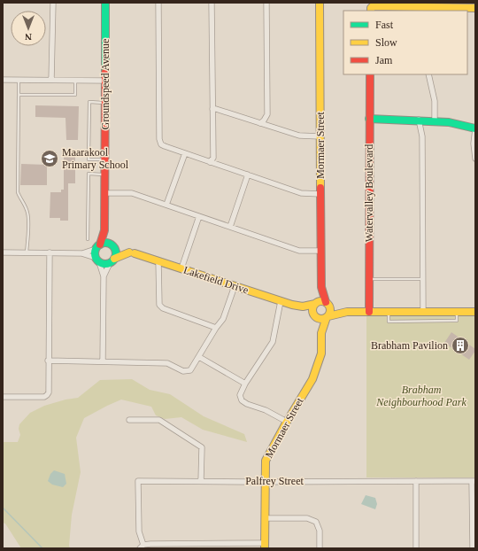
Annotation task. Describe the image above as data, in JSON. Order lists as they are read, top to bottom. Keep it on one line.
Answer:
{"streets":{"street":["Groundspeed Avenue","Mormaer Street","Watervalley Boulevard","Lakefield Drive","Palfrey Street"]},"crossings":[["Groundspeed Avenue","Lakefield Drive"],["Mormaer Street","Lakefield Drive"],["Mormaer Street","Palfrey Street"]],"parks":["Brabham Neighbourhood Park"],"places":{"school or university":["Maarakool Primary School"],"building":["Brabham Pavilion"]},"legend":["Fast","Slow","Jam"],"north":"bottom"}
